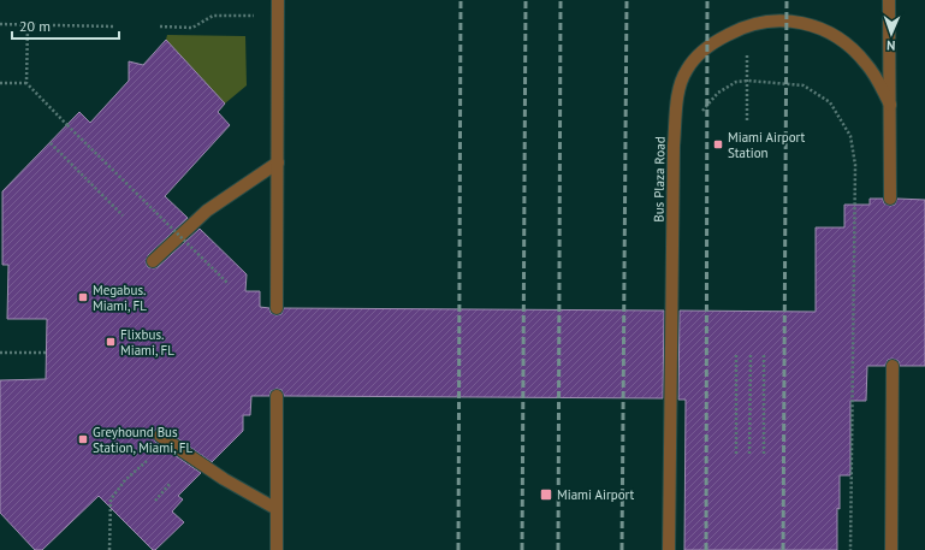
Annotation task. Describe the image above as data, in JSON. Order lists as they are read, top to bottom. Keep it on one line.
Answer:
{"streets":{"lane":["Bus Plaza Road"]},"places":{"transit":["Miami Airport Station","Megabus. Miami, FL","Flixbus. Miami, FL","Greyhound Bus Station, Miami, FL","Miami Airport"]},"scale_bar":"20 m","north":"bottom"}
